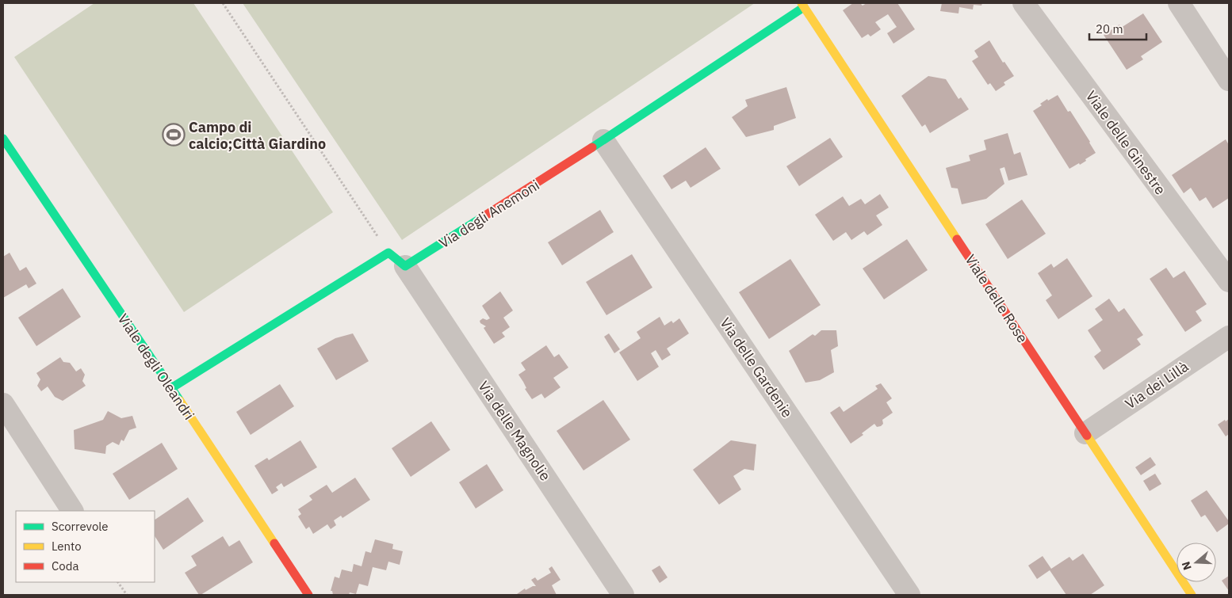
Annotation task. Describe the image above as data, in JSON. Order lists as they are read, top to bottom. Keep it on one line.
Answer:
{"streets":{"street":["Viale delle Ginestre","Via degli Anemoni","Viale delle Rose","Viale degli Oleandri","Via delle Gardenie","Via dei Lillà","Via delle Magnolie"]},"crossings":[["Via degli Anemoni","Viale delle Rose"],["Via degli Anemoni","Via delle Gardenie"],["Via degli Anemoni","Via delle Magnolie"],["Viale delle Rose","Via dei Lillà"]],"places":{"sports":["Campo di calcio;Città Giardino"]},"legend":["Scorrevole","Lento","Coda"],"scale_bar":"20 m","north":"left"}
